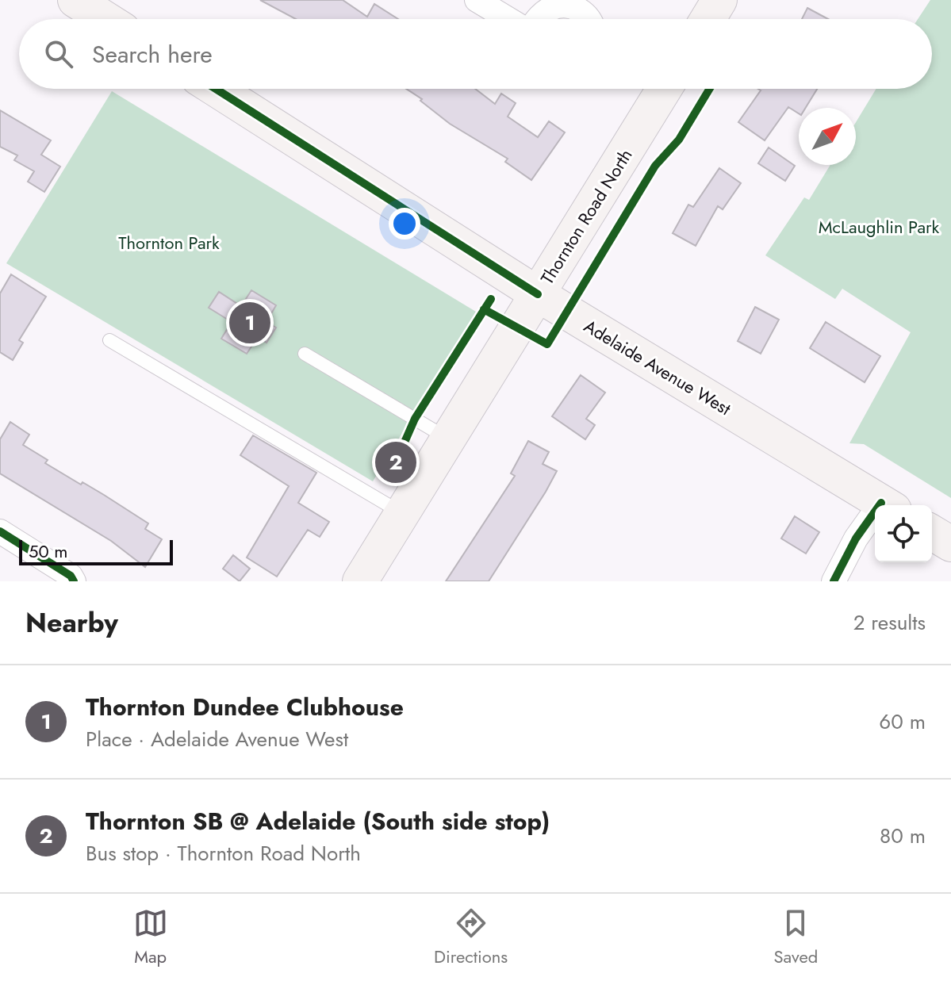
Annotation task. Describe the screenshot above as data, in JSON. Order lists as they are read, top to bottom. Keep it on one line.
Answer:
{"streets":{"main road":["Thornton Road North","Adelaide Avenue West"]},"crossings":[["Thornton Road North","Adelaide Avenue West"]],"parks":["McLaughlin Park","Thornton Park"],"scale_bar":"50 m","north":"top right","page":{"search":"Search here","pins":["1","2"],"scale":"50 m","heading":["Nearby","2 results"],"list":[{"mark":"1","name":"Thornton Dundee Clubhouse","note":"Place · Adelaide Avenue West","value":"60 m"},{"mark":"2","name":"Thornton SB @ Adelaide (South side stop)","note":"Bus stop · Thornton Road North","value":"80 m"}],"nav":["Map","Directions","Saved"]}}
